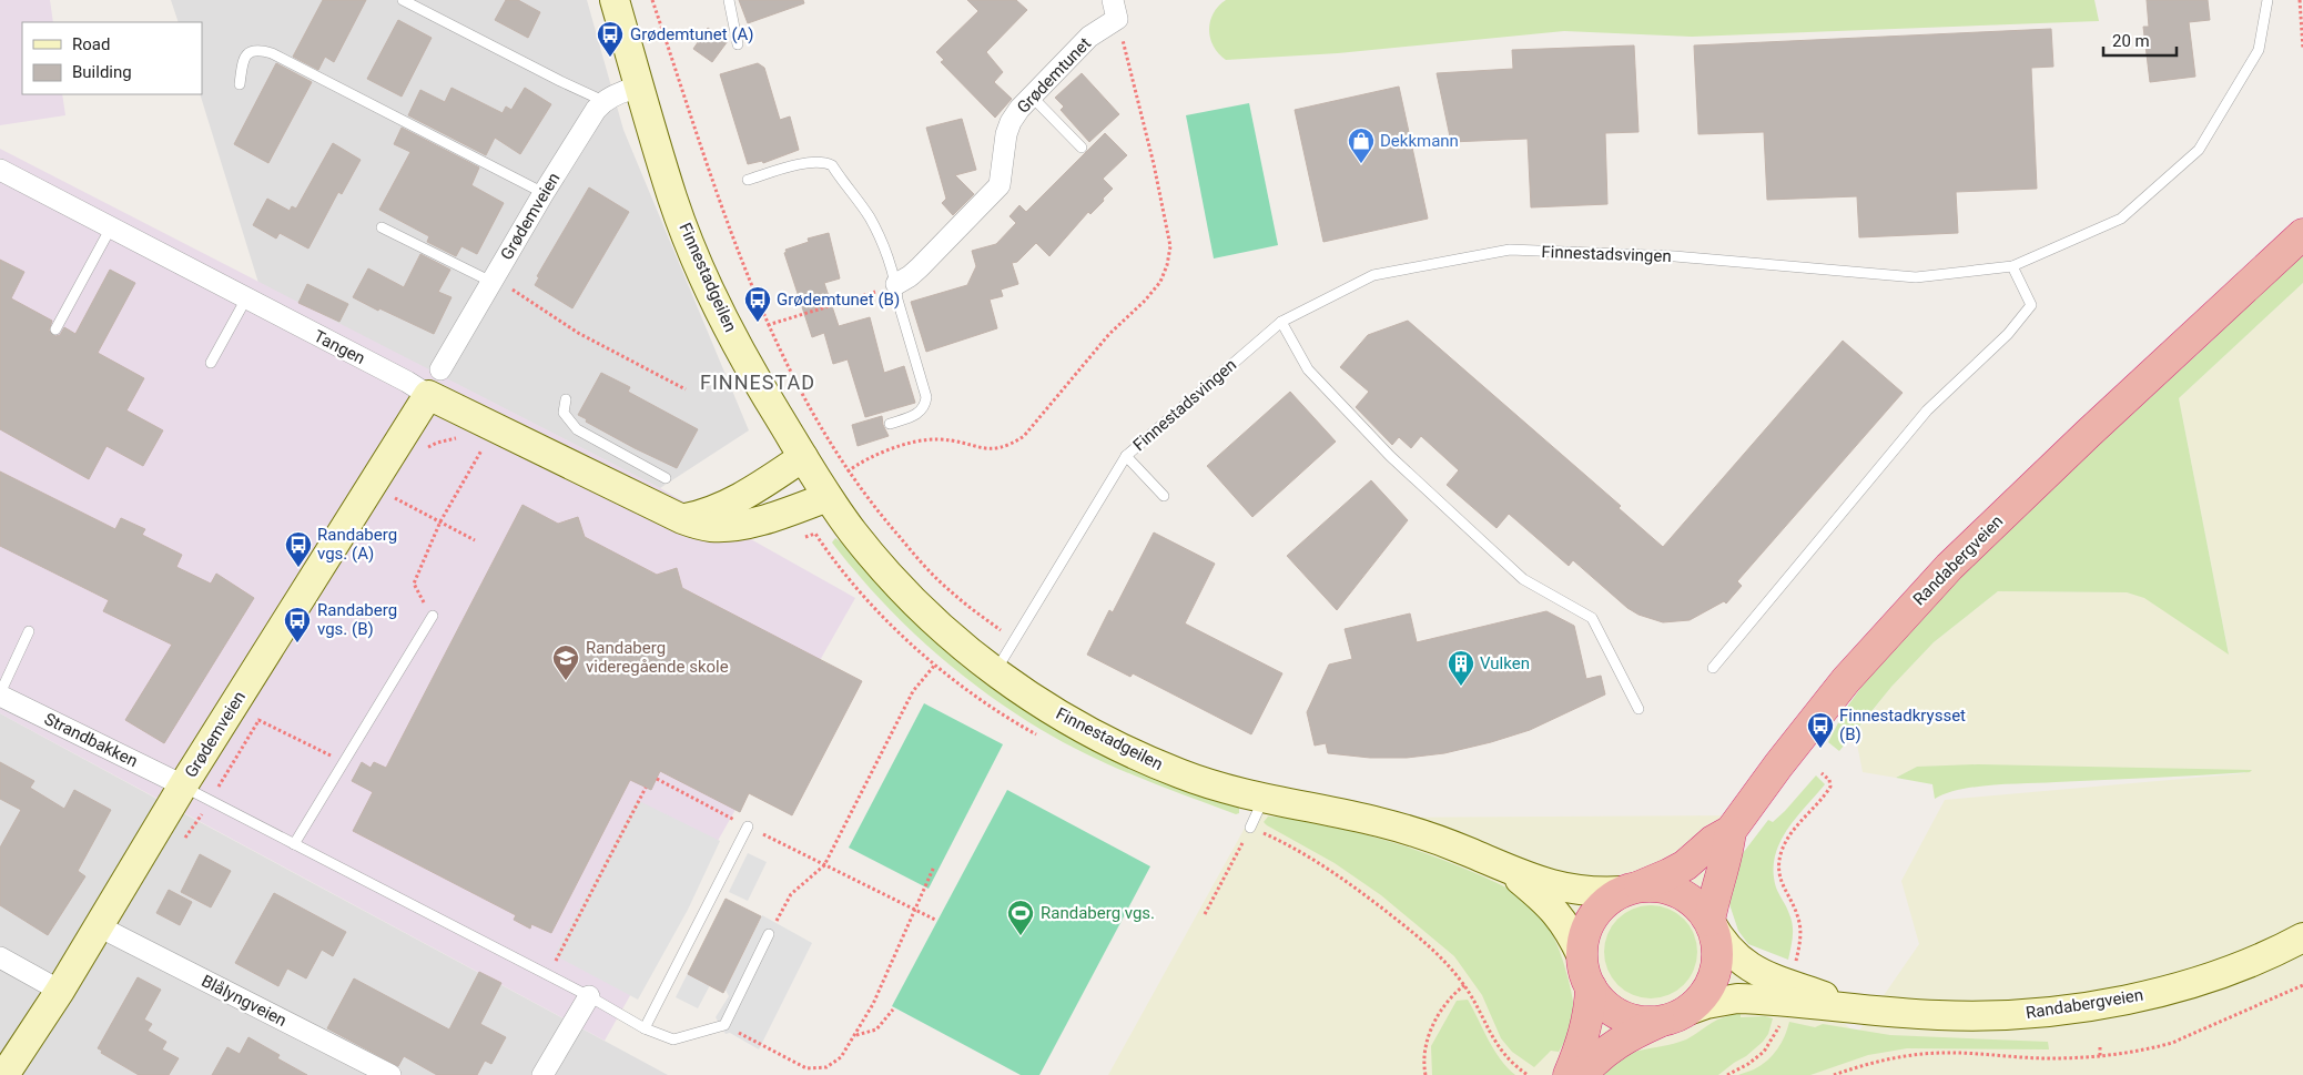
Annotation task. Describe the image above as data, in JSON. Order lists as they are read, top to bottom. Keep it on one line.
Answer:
{"streets":{"highway":["Randabergveien"],"main road":["Grødemveien","Finnestadgeilen","Tangen"],"street":["Grødemtunet","Strandbakken","Blålyngveien"],"lane":["Finnestadsvingen"]},"crossings":[["Grødemveien","Tangen"],["Grødemveien","Strandbakken"],["Grødemveien","Blålyngveien"],["Finnestadsvingen","Finnestadgeilen"],["Finnestadgeilen","Randabergveien"]],"districts":["FINNESTAD"],"places":{"bus stop":["Grødemtunet (A)","Grødemtunet (B)","Randaberg vgs. (A)","Randaberg vgs. (B)","Finnestadkrysset (B)"],"shop":["Dekkmann"],"school or university":["Randaberg videregående skole"],"building":["Vulken"],"sports":["Randaberg vgs."]},"legend":["Road","Building"],"scale_bar":"20 m"}
